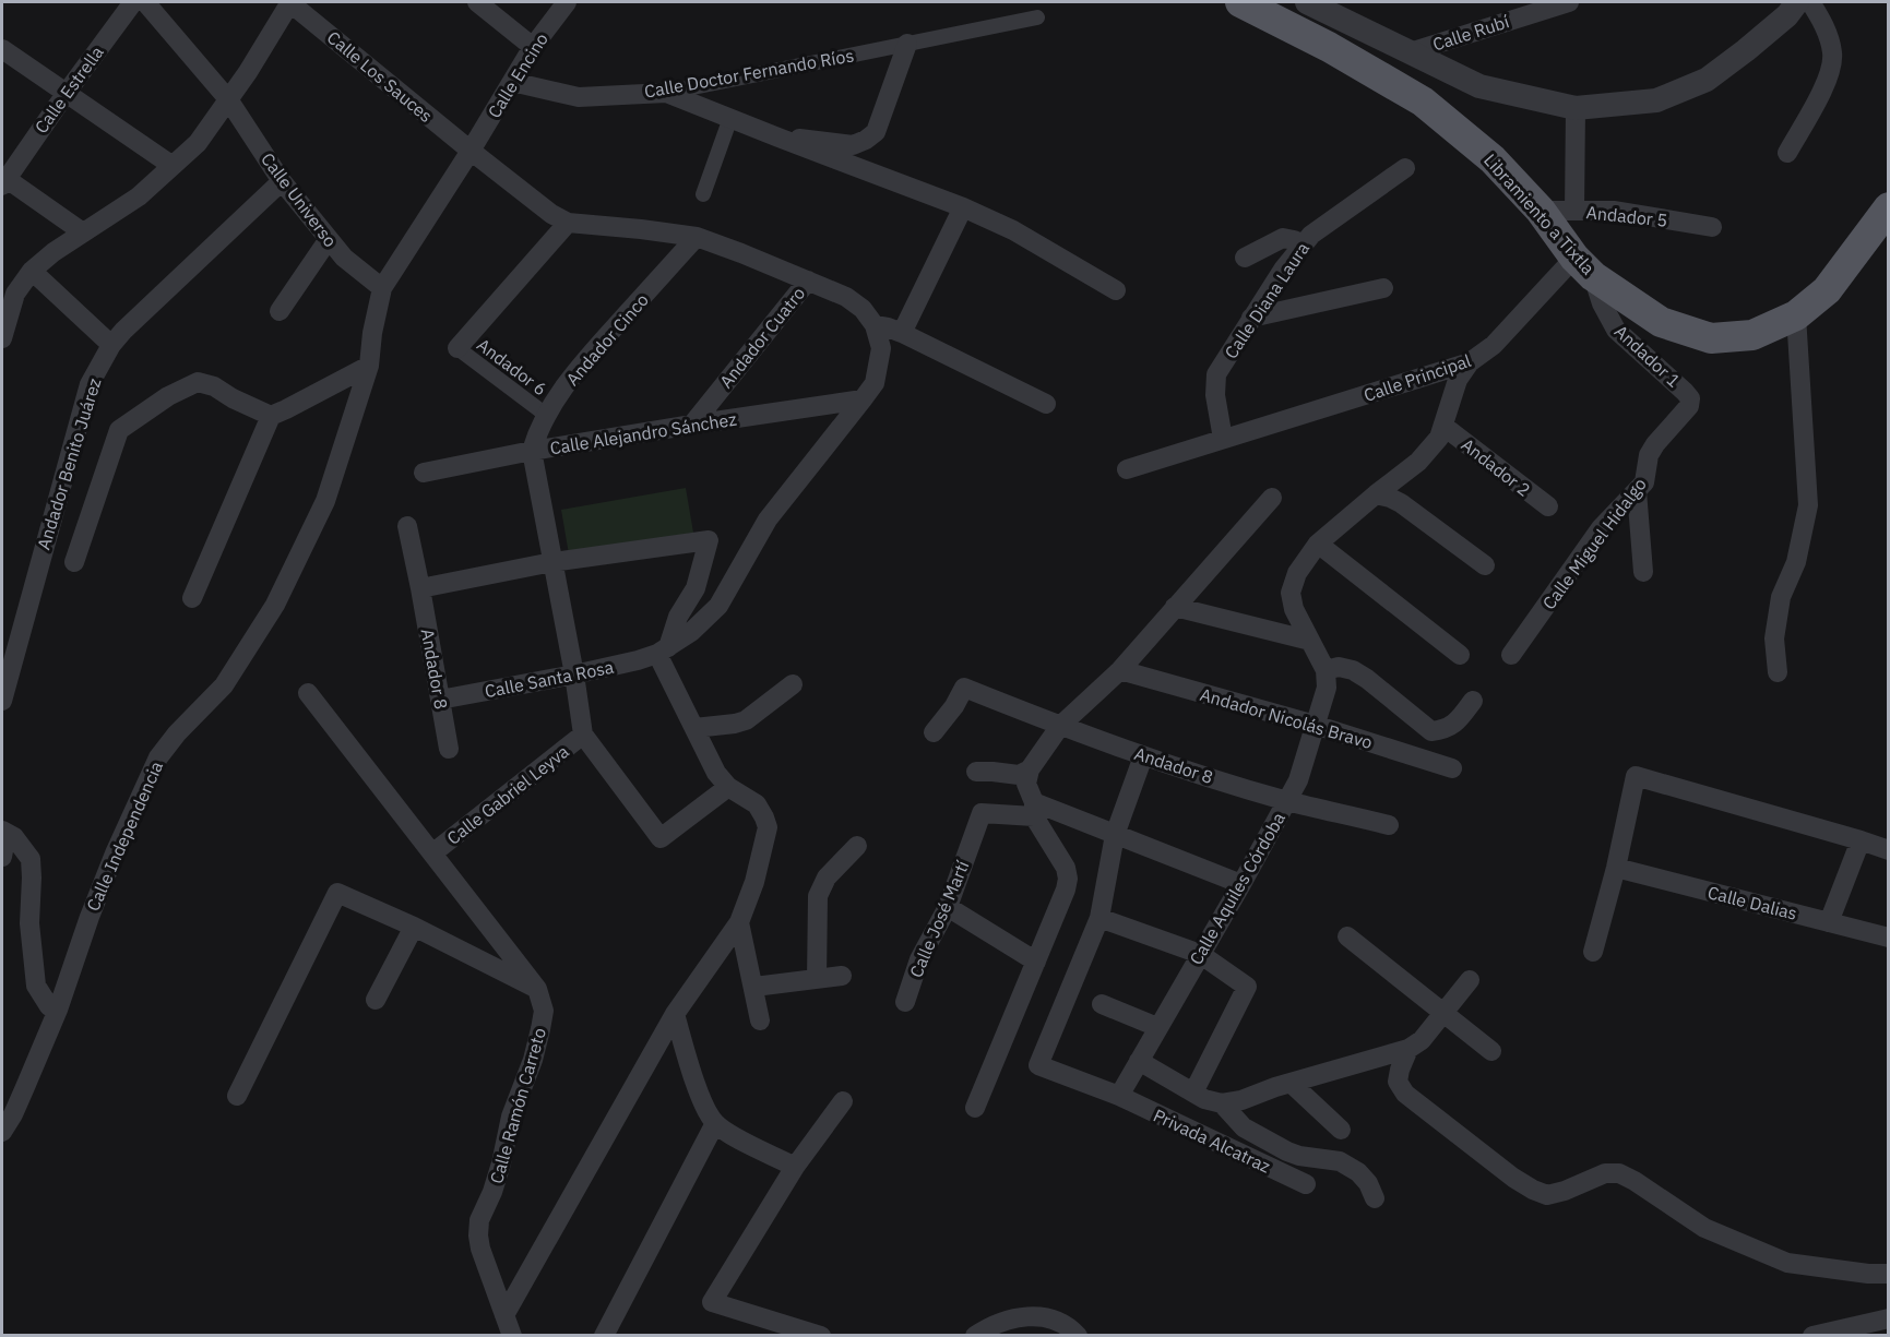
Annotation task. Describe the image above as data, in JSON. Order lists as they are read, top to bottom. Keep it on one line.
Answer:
{"streets":{"main road":["Libramiento a Tixtla"],"street":["Calle Rubí","Calle Doctor Fernando Ríos","Calle Encino","Calle Los Sauces","Calle Estrella","Calle Universo","Andador 5","Calle Diana Laura","Andador Cuatro","Andador Cinco","Andador 1","Andador 6","Calle Principal","Calle Alejandro Sánchez","Andador Benito Juárez","Andador 2","Calle Miguel Hidalgo","Andador 8","Calle Santa Rosa","Andador Nicolás Bravo","Calle Gabriel Leyva","Calle Independencia","Calle Aquiles Córdoba","Calle Dalias","Calle José Martí","Calle Ramón Carreto","Privada Alcatraz"]},"crossings":[["Calle Doctor Fernando Ríos","Calle Encino"],["Calle Encino","Calle Los Sauces"],["Calle Encino","Calle Independencia"],["Calle Los Sauces","Calle Independencia"],["Calle Universo","Andador Benito Juárez"],["Calle Universo","Calle Independencia"],["Libramiento a Tixtla","Andador 5"],["Libramiento a Tixtla","Andador 1"],["Libramiento a Tixtla","Calle Principal"],["Calle Diana Laura","Calle Principal"],["Andador Cuatro","Calle Alejandro Sánchez"],["Andador Cinco","Andador 6"],["Andador Cinco","Calle Alejandro Sánchez"],["Andador 1","Calle Principal"],["Andador 1","Calle Miguel Hidalgo"],["Andador 8","Calle Santa Rosa"],["Andador 8","Calle Aquiles Córdoba"],["Andador Nicolás Bravo","Calle Aquiles Córdoba"],["Calle Gabriel Leyva","Calle Ramón Carreto"],["Calle Aquiles Córdoba","Privada Alcatraz"]]}
